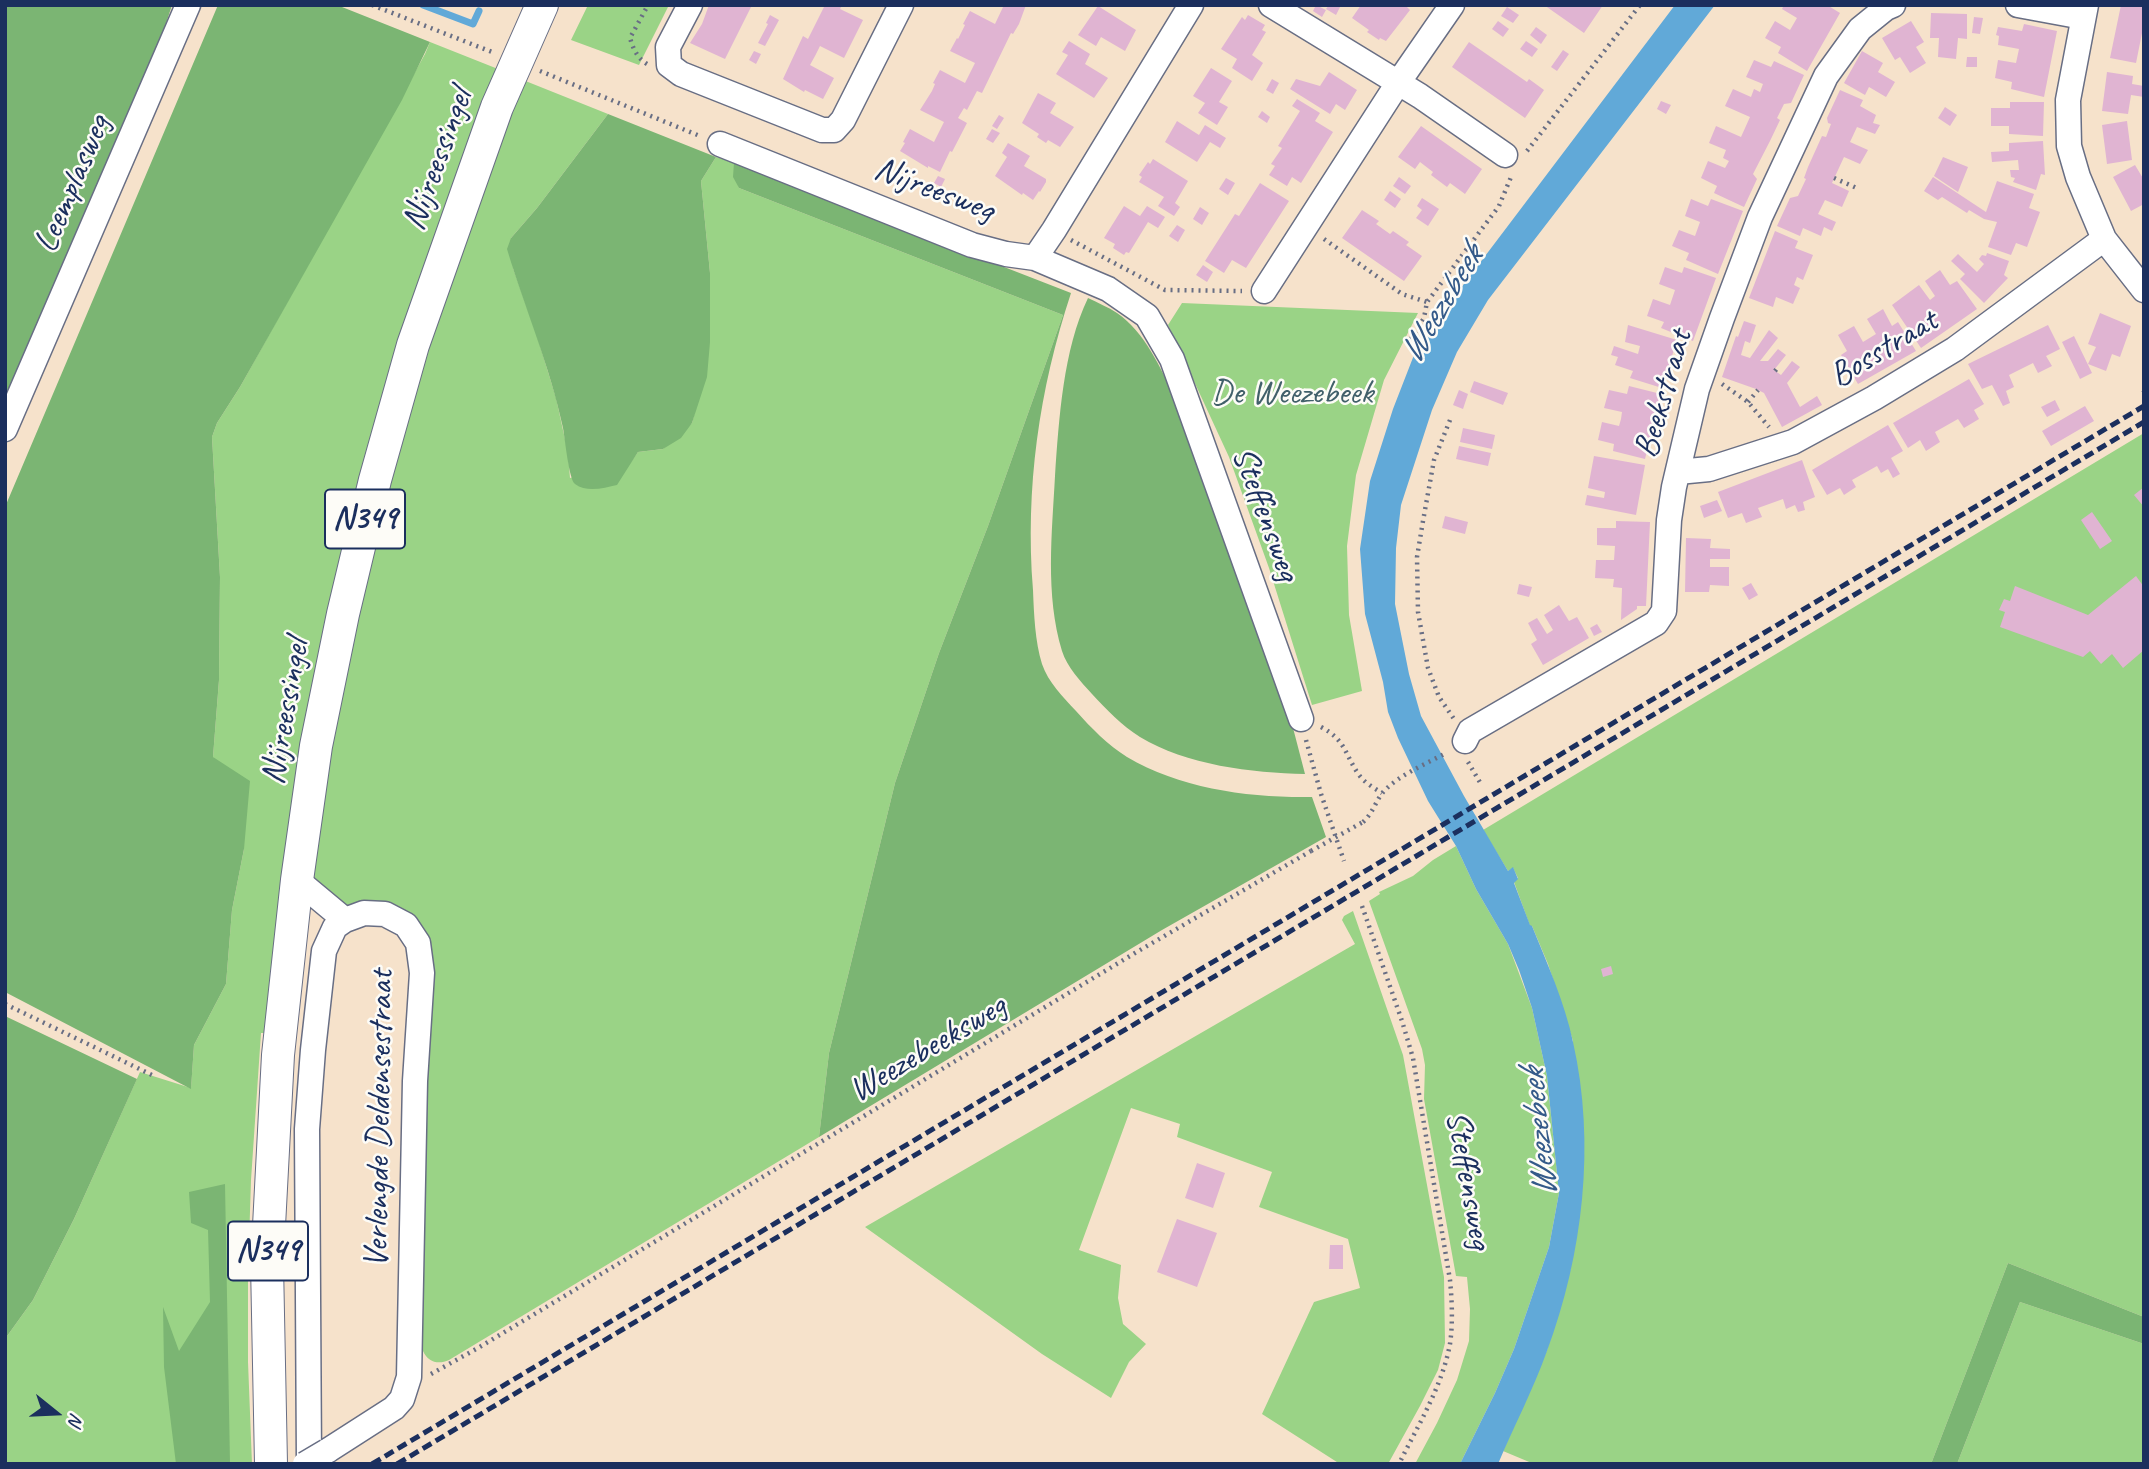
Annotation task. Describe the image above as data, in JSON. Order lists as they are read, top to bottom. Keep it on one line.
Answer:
{"streets":{"main road":["Nijreessingel","N349"],"street":["Leemplasweg","Nijreesweg","Bosstraat","Beekstraat","Steffensweg","Verlengde Deldensestraat"],"path":["Weezebeeksweg"]},"crossings":[["Nijreesweg","Steffensweg"],["Bosstraat","Beekstraat"],["Beekstraat","Weezebeeksweg"],["Weezebeeksweg","Verlengde Deldensestraat"]],"water":["Weezebeek"],"parks":["De Weezebeek"],"north":"right"}
